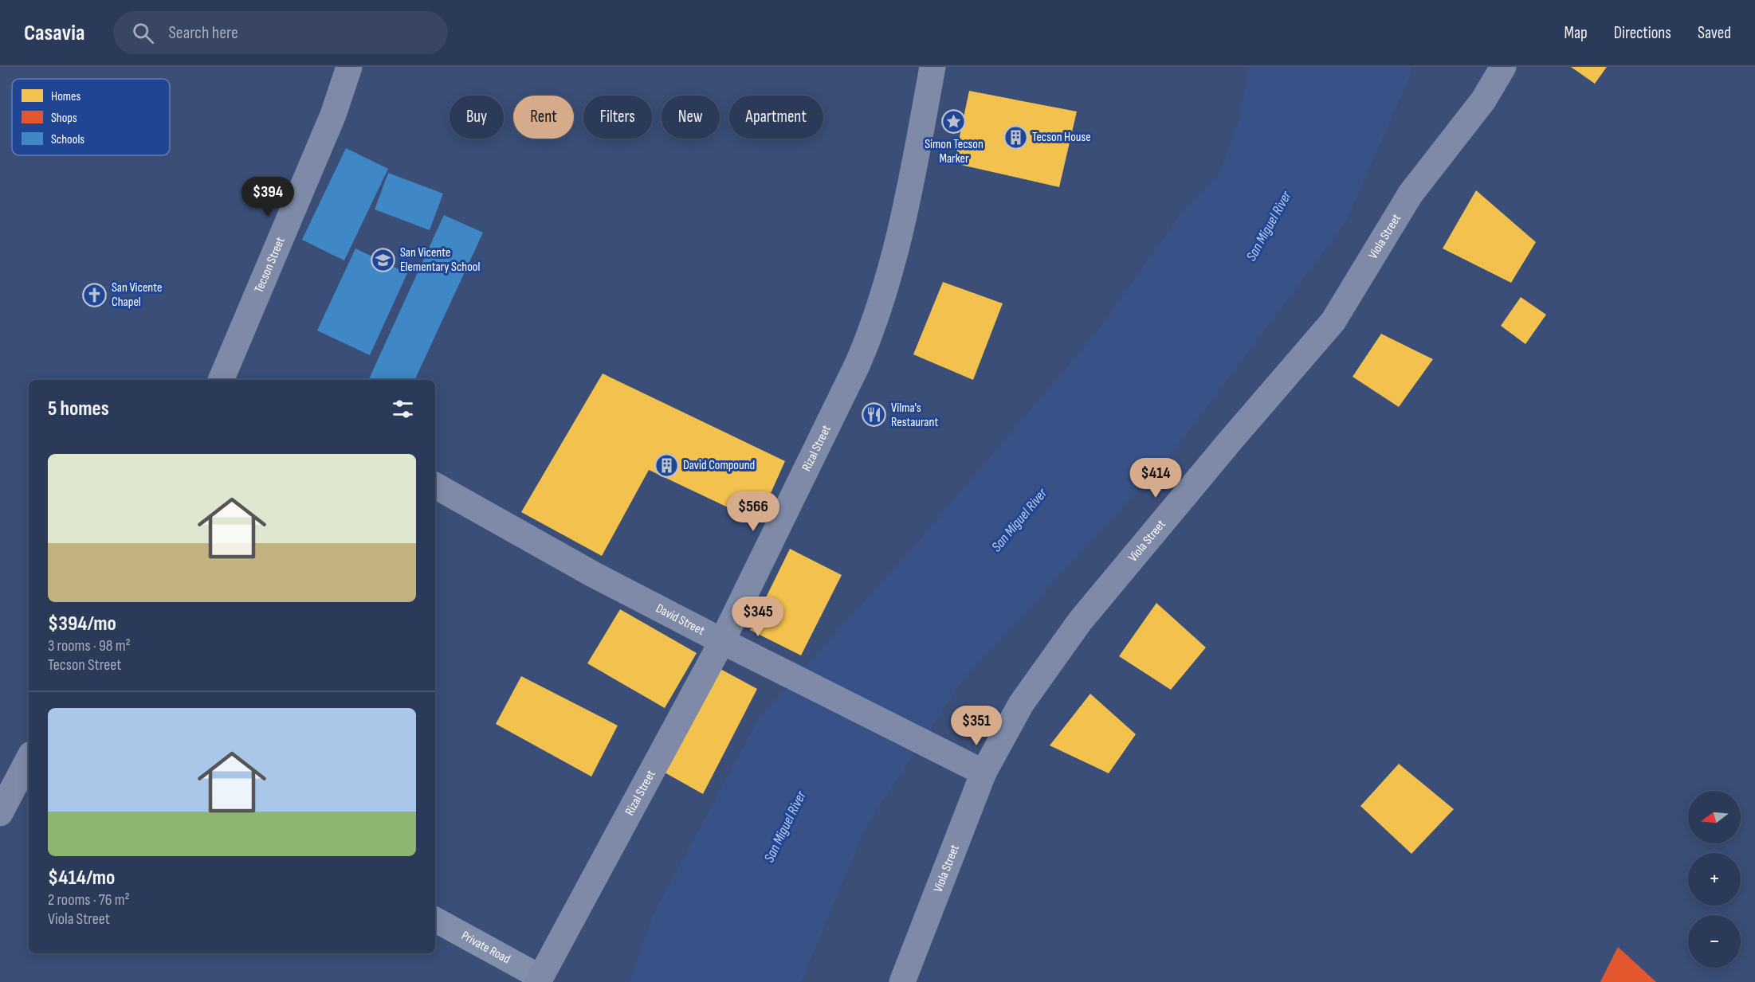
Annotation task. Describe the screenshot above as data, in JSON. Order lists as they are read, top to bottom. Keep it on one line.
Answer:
{"streets":{"street":["Viola Street","Tecson Street","Rizal Street","David Street","Private Road"]},"crossings":[["Viola Street","David Street"],["Rizal Street","David Street"],["Rizal Street","Private Road"]],"water":["San Miguel River"],"places":{"place":["Simon Tecson Marker"],"building":["Tecson House","David Compound"],"school or university":["San Vicente Elementary School"],"church":["San Vicente Chapel"],"restaurant":["Vilma's Restaurant"]},"legend":["Homes","Shops","Schools"],"north":"left","page":{"header":"Casavia","search":"Search here","nav":["Map","Directions","Saved"],"chip":["Buy","Rent","Filters","New","Apartment"],"price":["$394","$414","$566","$345","$351"],"heading":"5 homes","list":[{"name":"$394/mo","note":"3 rooms · 98 m² · Tecson Street"},{"name":"$414/mo","note":"2 rooms · 76 m² · Viola Street"}],"map_buttons":["+","−"]}}
